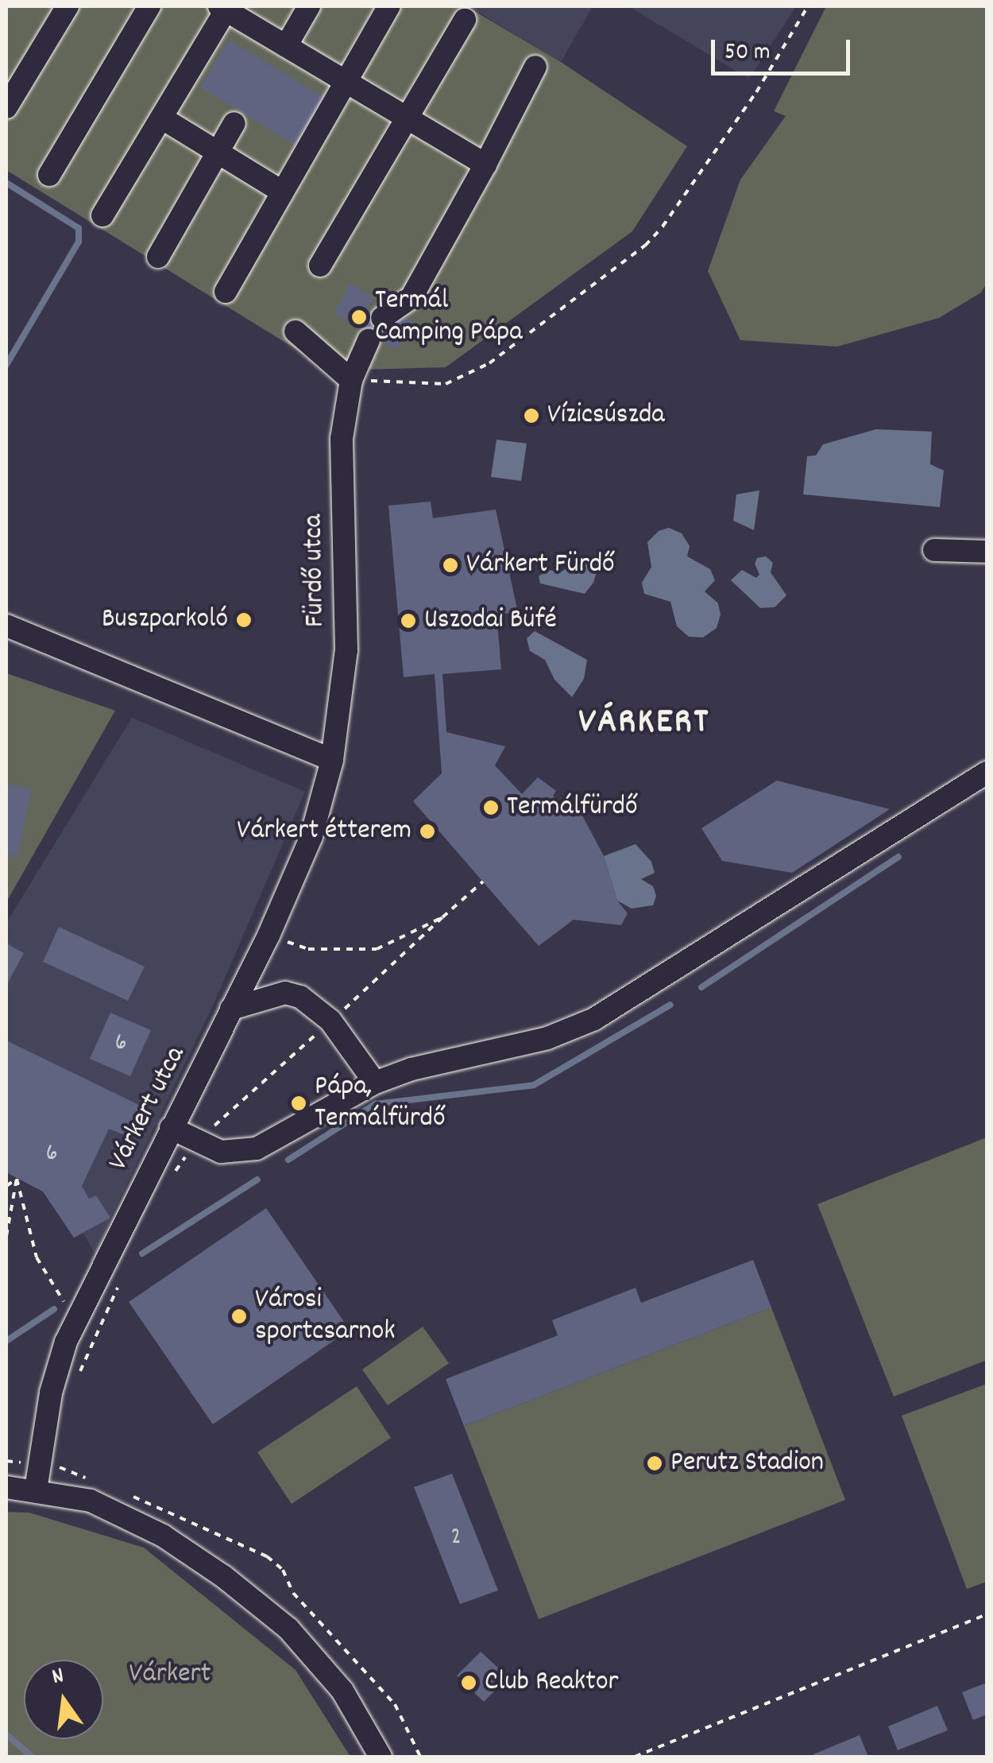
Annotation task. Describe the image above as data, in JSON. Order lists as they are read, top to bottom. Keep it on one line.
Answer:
{"streets":{"street":["Fürdő utca","Várkert utca"]},"crossings":[["Fürdő utca","Várkert utca"]],"districts":["VÁRKERT"],"parks":["Várkert"],"places":["Termál Camping Pápa","Vízicsúszda","Várkert Fürdő","Buszparkoló","Uszodai Büfé","Termálfürdő","Várkert étterem","Pápa, Termálfürdő","Városi sportcsarnok","Perutz Stadion","Club Reaktor"],"house_numbers":["6","6","2"],"scale_bar":"50 m","north":"top"}
